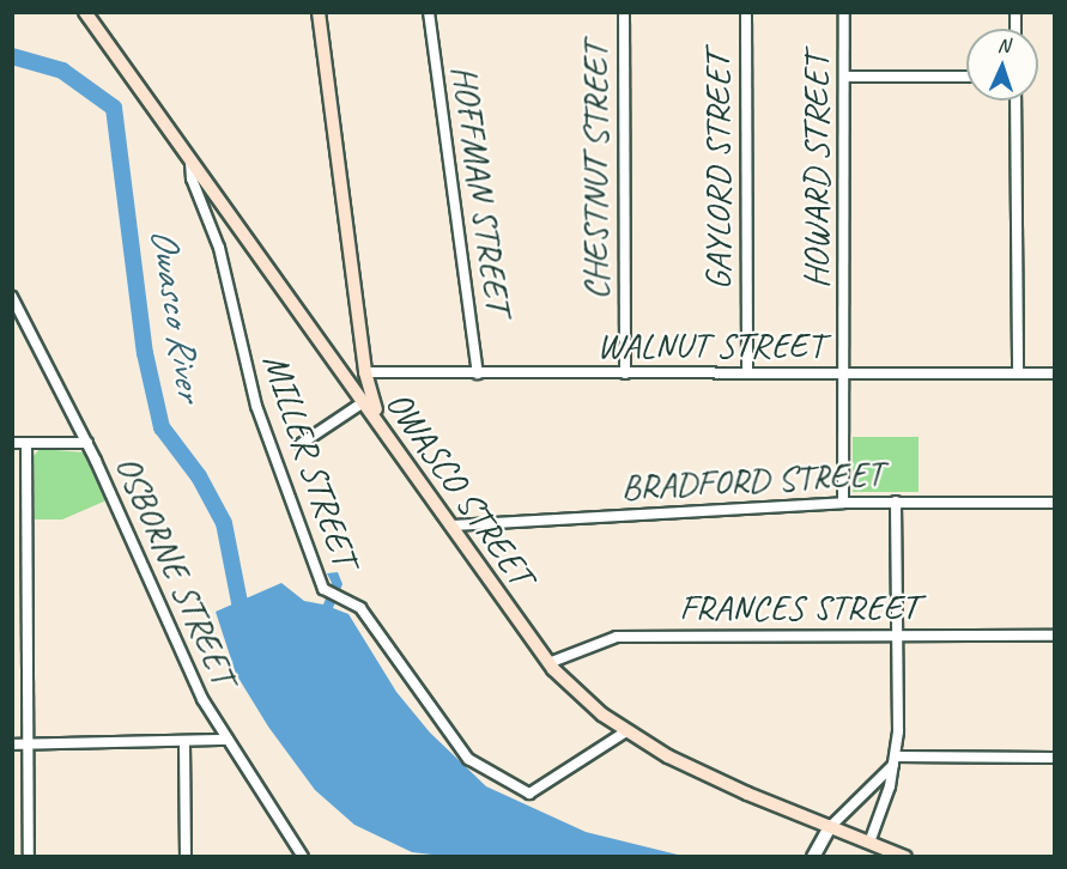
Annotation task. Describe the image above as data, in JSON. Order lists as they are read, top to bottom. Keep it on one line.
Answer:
{"streets":{"main road":["OWASCO STREET"],"street":["CHESTNUT STREET","GAYLORD STREET","HOWARD STREET","HOFFMAN STREET","WALNUT STREET","MILLER STREET","BRADFORD STREET","OSBORNE STREET","FRANCES STREET"]},"crossings":[["CHESTNUT STREET","WALNUT STREET"],["GAYLORD STREET","WALNUT STREET"],["HOWARD STREET","WALNUT STREET"],["HOWARD STREET","BRADFORD STREET"],["HOFFMAN STREET","WALNUT STREET"],["MILLER STREET","OWASCO STREET"],["BRADFORD STREET","OWASCO STREET"],["OWASCO STREET","FRANCES STREET"]],"water":["Owasco River"],"north":"top"}
